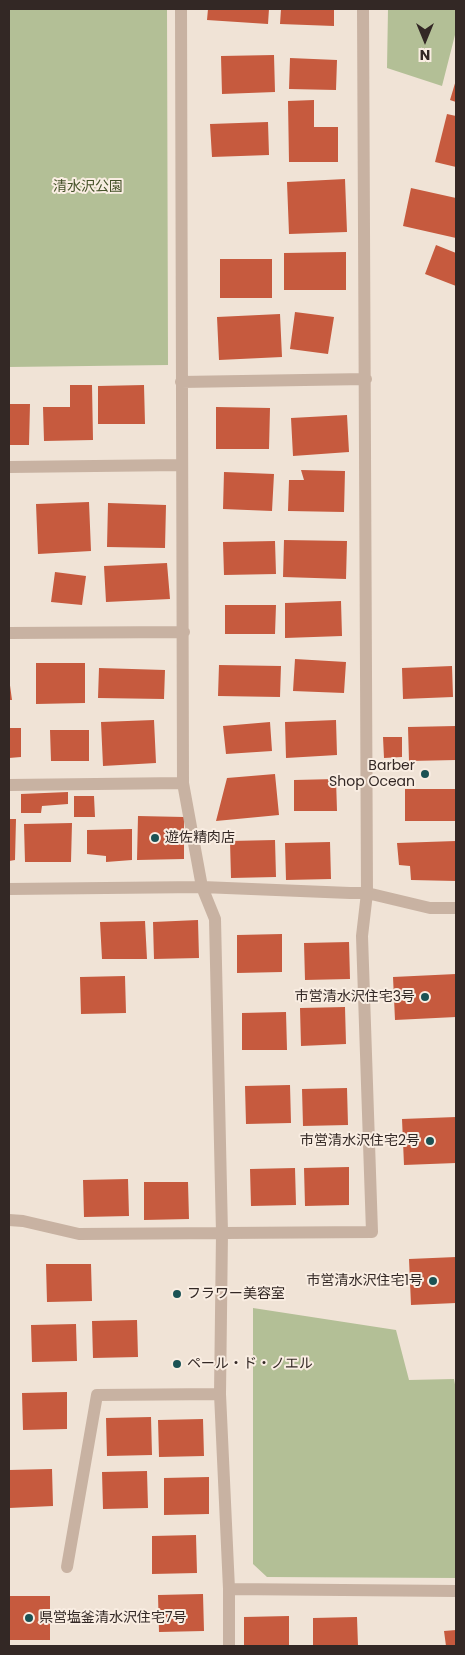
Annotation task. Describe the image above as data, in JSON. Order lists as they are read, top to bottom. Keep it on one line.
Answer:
{"parks":["清水沢公園"],"places":["Barber Shop Ocean","遊佐精肉店","市営清水沢住宅3号","市営清水沢住宅2号","市営清水沢住宅1号","フラワー美容室","ペール・ド・ノエル","県営塩釜清水沢住宅7号"],"north":"bottom"}
